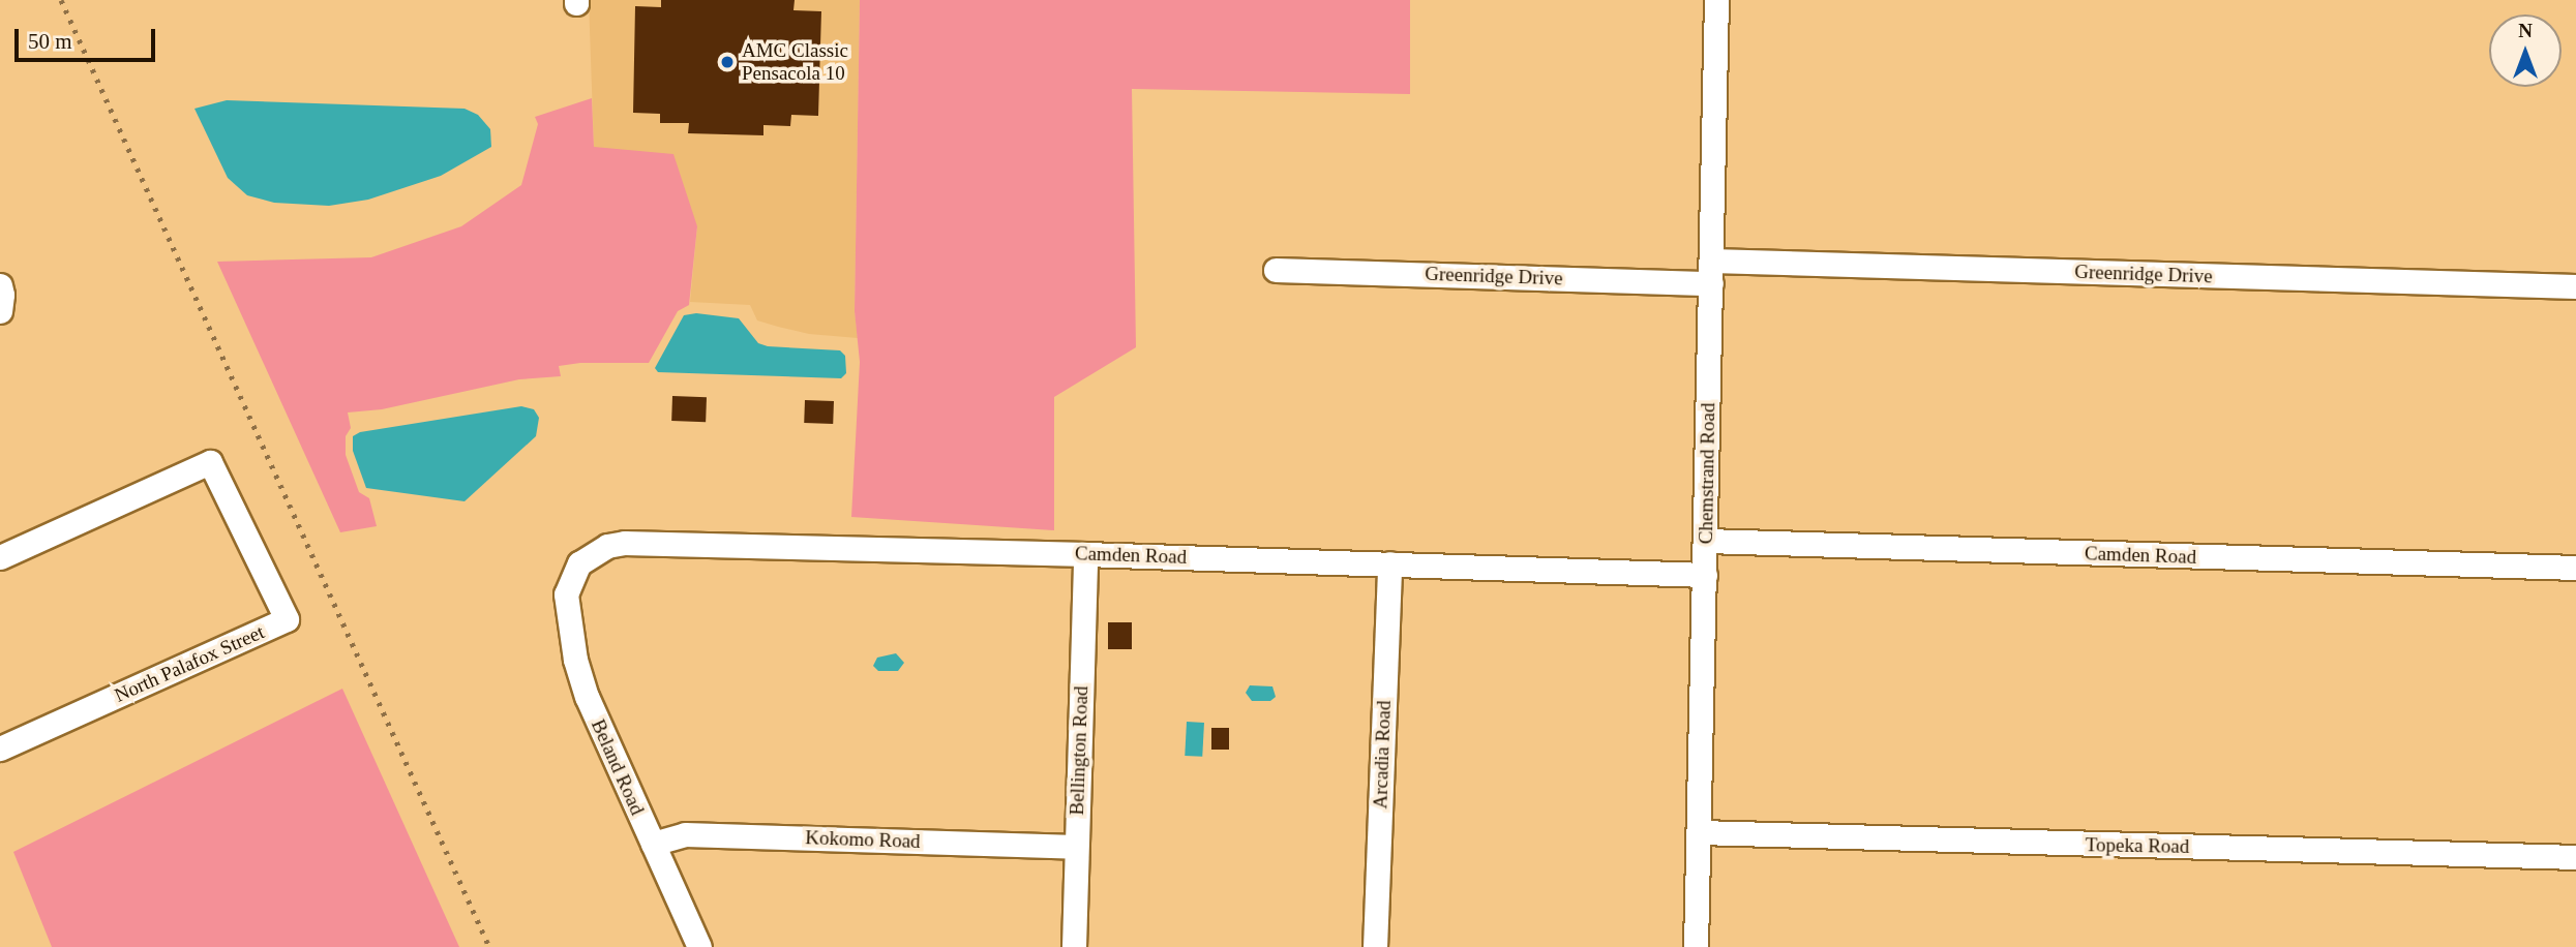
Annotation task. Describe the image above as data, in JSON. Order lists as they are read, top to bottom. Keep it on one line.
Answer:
{"streets":{"street":["Greenridge Drive","Chemstrand Road","Camden Road","North Palafox Street","Bellington Road","Arcadia Road","Beland Road","Kokomo Road","Topeka Road"]},"crossings":[["Greenridge Drive","Chemstrand Road"],["Chemstrand Road","Camden Road"],["Chemstrand Road","Topeka Road"],["Camden Road","Bellington Road"],["Camden Road","Arcadia Road"],["Camden Road","Beland Road"],["Bellington Road","Kokomo Road"],["Beland Road","Kokomo Road"]],"places":["AMC Classic Pensacola 10"],"scale_bar":"50 m","north":"top"}
